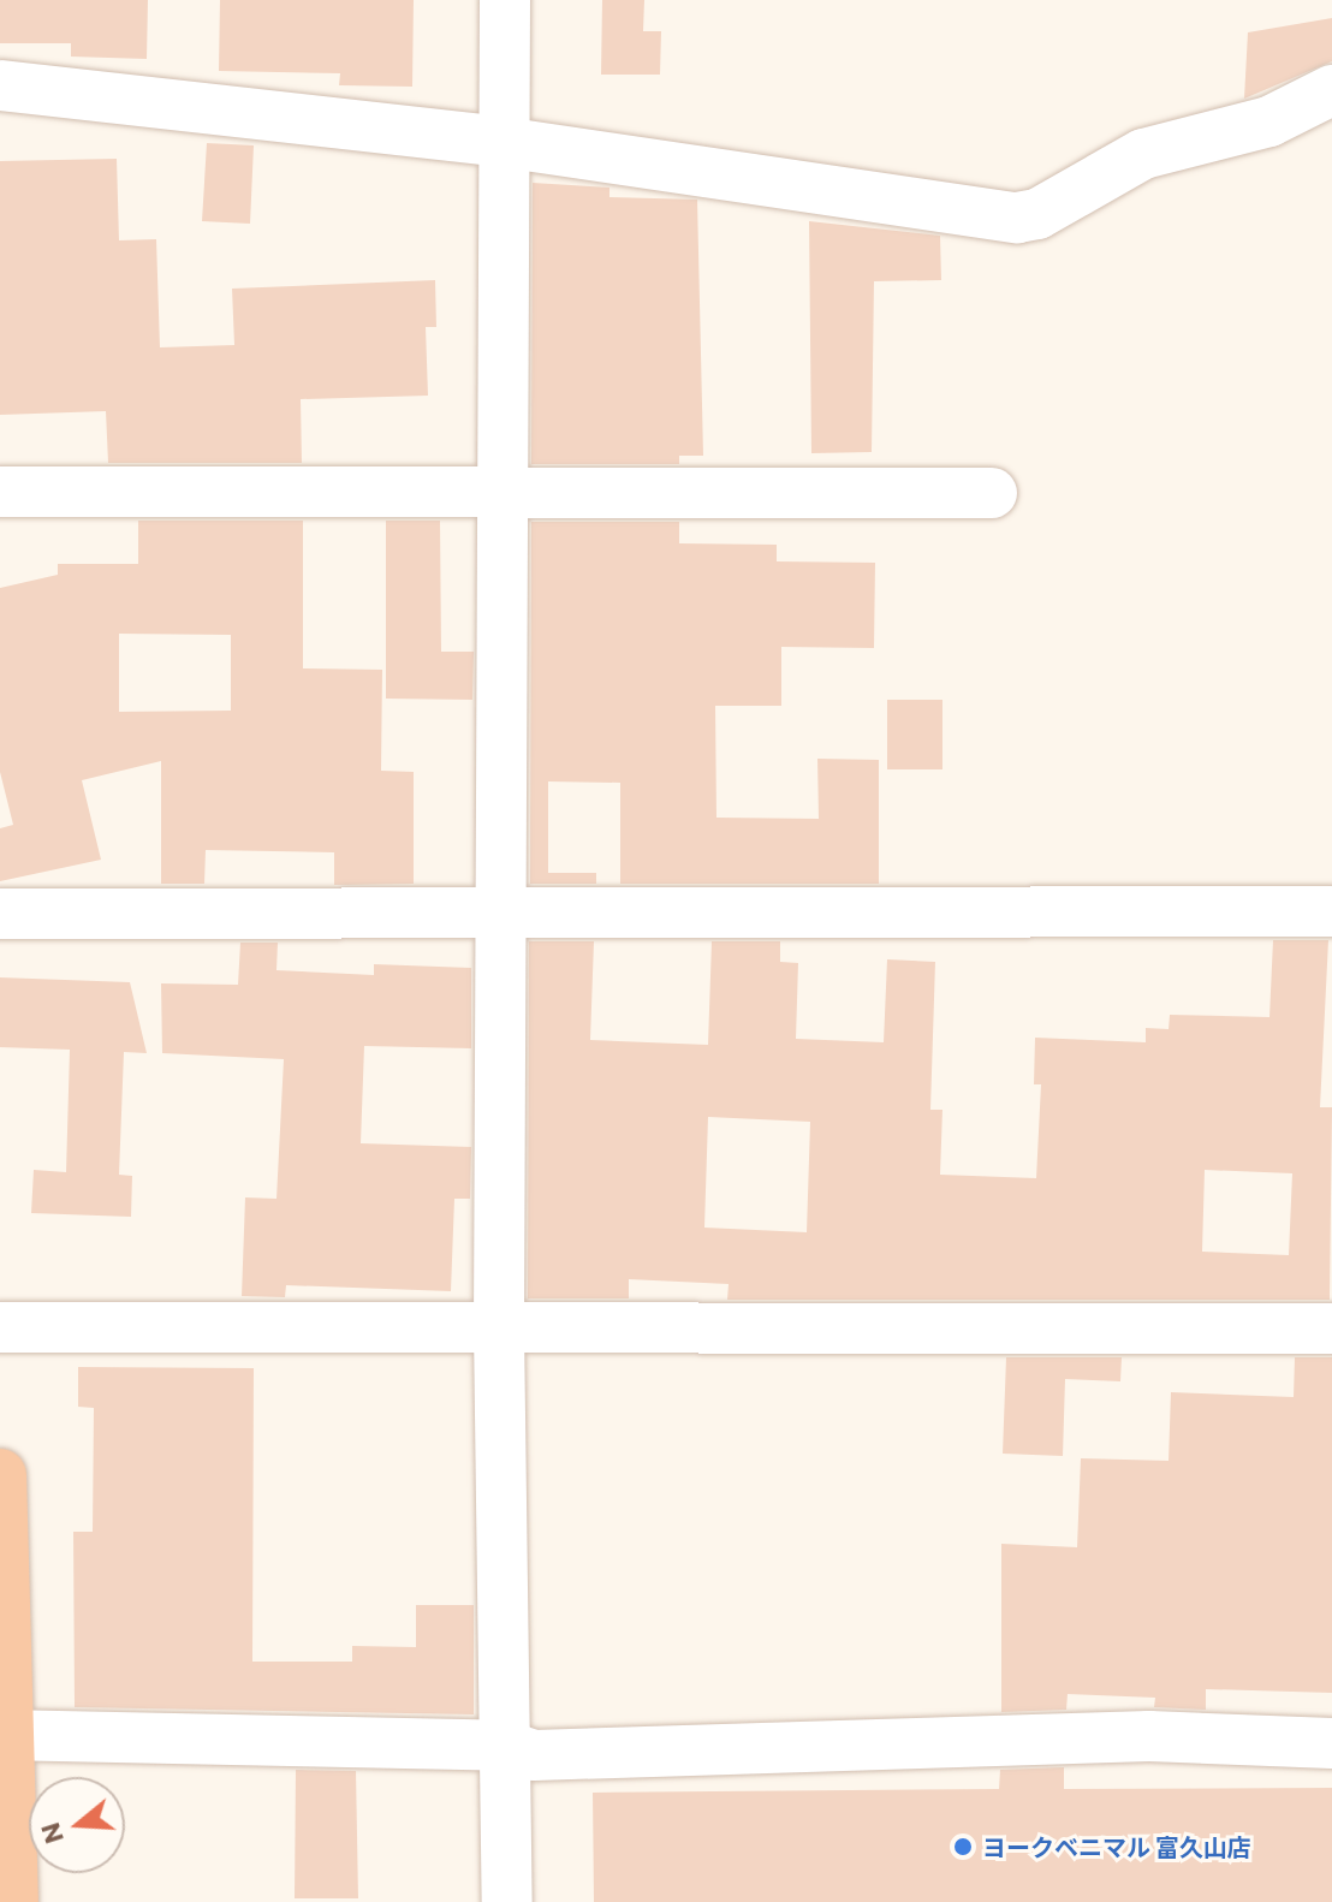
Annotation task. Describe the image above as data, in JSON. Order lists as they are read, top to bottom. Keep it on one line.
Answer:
{"places":["ヨークベニマル 富久山店"],"north":"left"}
